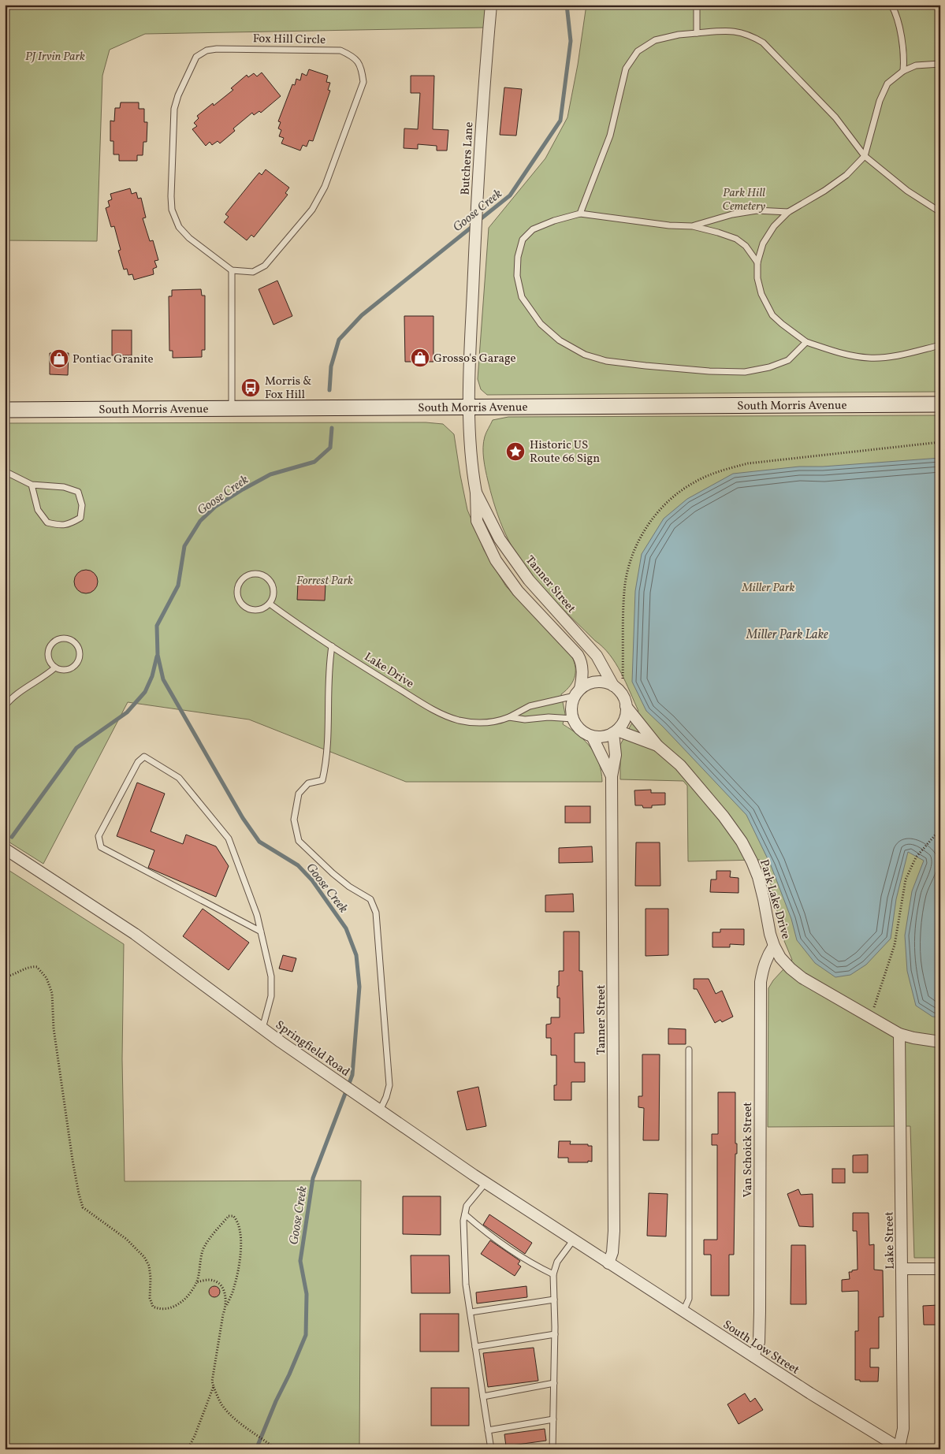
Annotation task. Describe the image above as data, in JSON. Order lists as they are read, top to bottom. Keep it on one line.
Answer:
{"streets":{"main road":["South Morris Avenue"],"street":["Butchers Lane","Tanner Street","Park Lake Drive","Springfield Road","Van Schoick Street","Lake Street","South Low Street"],"lane":["Fox Hill Circle","Lake Drive"]},"crossings":[["Butchers Lane","South Morris Avenue"],["Butchers Lane","Tanner Street"],["South Morris Avenue","Tanner Street"],["Tanner Street","Lake Drive"],["Tanner Street","Park Lake Drive"],["Tanner Street","Springfield Road"],["Tanner Street","South Low Street"],["Lake Drive","Park Lake Drive"],["Park Lake Drive","Van Schoick Street"],["Park Lake Drive","Lake Street"],["Springfield Road","South Low Street"],["Van Schoick Street","South Low Street"],["Lake Street","South Low Street"]],"water":["Goose Creek","Miller Park Lake"],"parks":["PJ Irvin Park","Park Hill Cemetery","Forrest Park","Miller Park"],"places":{"shop":["Grosso's Garage","Pontiac Granite"],"bus stop":["Morris & Fox Hill"],"place":["Historic US Route 66 Sign"]}}
